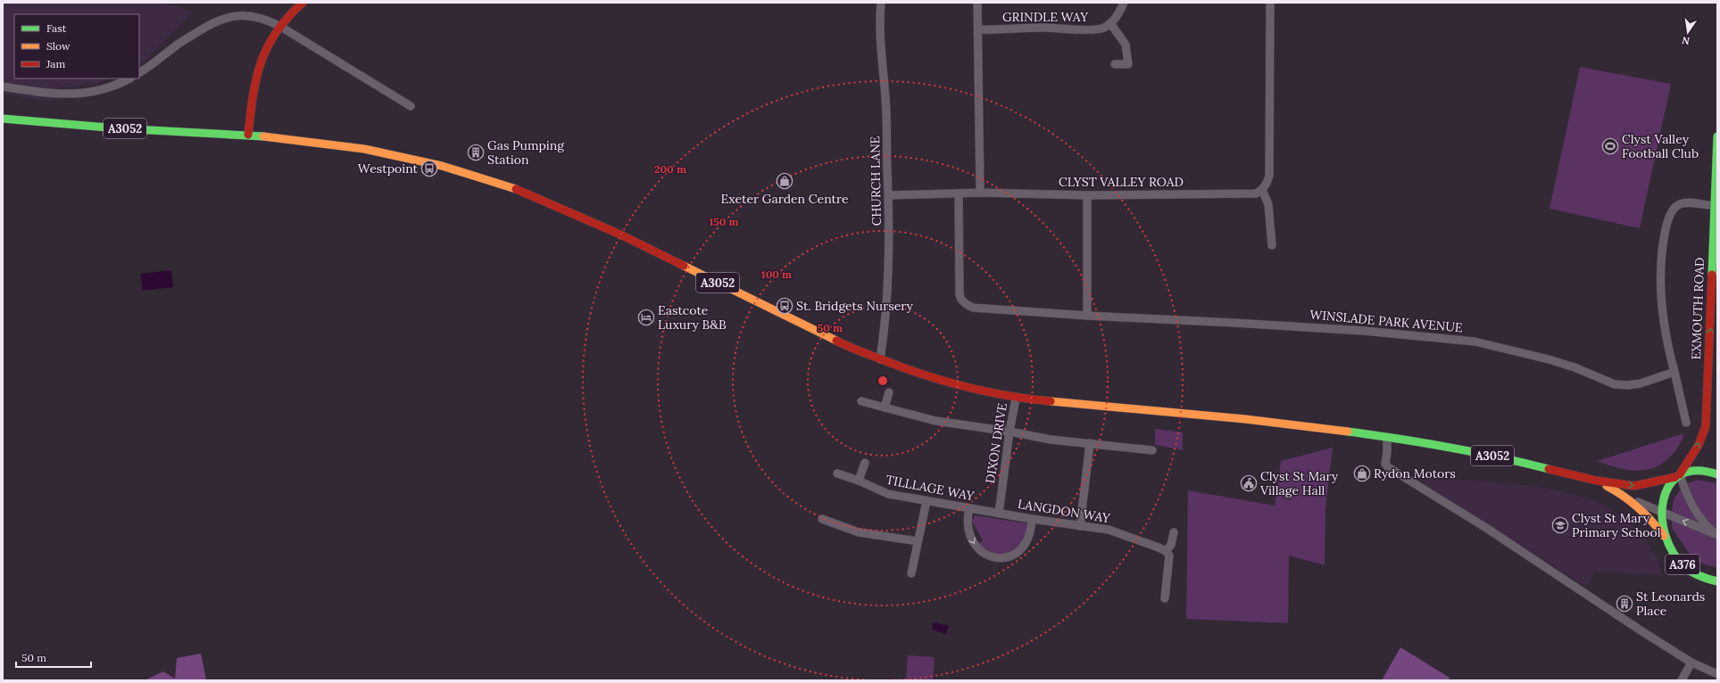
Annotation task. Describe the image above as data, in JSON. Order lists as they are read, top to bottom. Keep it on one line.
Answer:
{"streets":{"main road":["A3052","EXMOUTH ROAD","A376"],"street":["GRINDLE WAY","CHURCH LANE","CLYST VALLEY ROAD","WINSLADE PARK AVENUE","DIXON DRIVE","TILLLAGE WAY","LANGDON WAY"]},"crossings":[["A3052","CHURCH LANE"],["A3052","EXMOUTH ROAD"],["A3052","DIXON DRIVE"],["A3052","A376"],["CHURCH LANE","CLYST VALLEY ROAD"],["CLYST VALLEY ROAD","WINSLADE PARK AVENUE"],["EXMOUTH ROAD","A376"],["DIXON DRIVE","TILLLAGE WAY"],["DIXON DRIVE","LANGDON WAY"],["TILLLAGE WAY","LANGDON WAY"]],"one_way":["EXMOUTH ROAD"],"places":{"sports":["Clyst Valley Football Club"],"building":["Gas Pumping Station","St Leonards Place"],"bus stop":["Westpoint","St. Bridgets Nursery"],"shop":["Exeter Garden Centre","Rydon Motors"],"hotel":["Eastcote Luxury B&B"],"public building":["Clyst St Mary Village Hall"],"school or university":["Clyst St Mary Primary School"]},"legend":["Fast","Slow","Jam"],"scale_bar":"50 m","north":"bottom","rings":["200 m","150 m","100 m","50 m"]}
